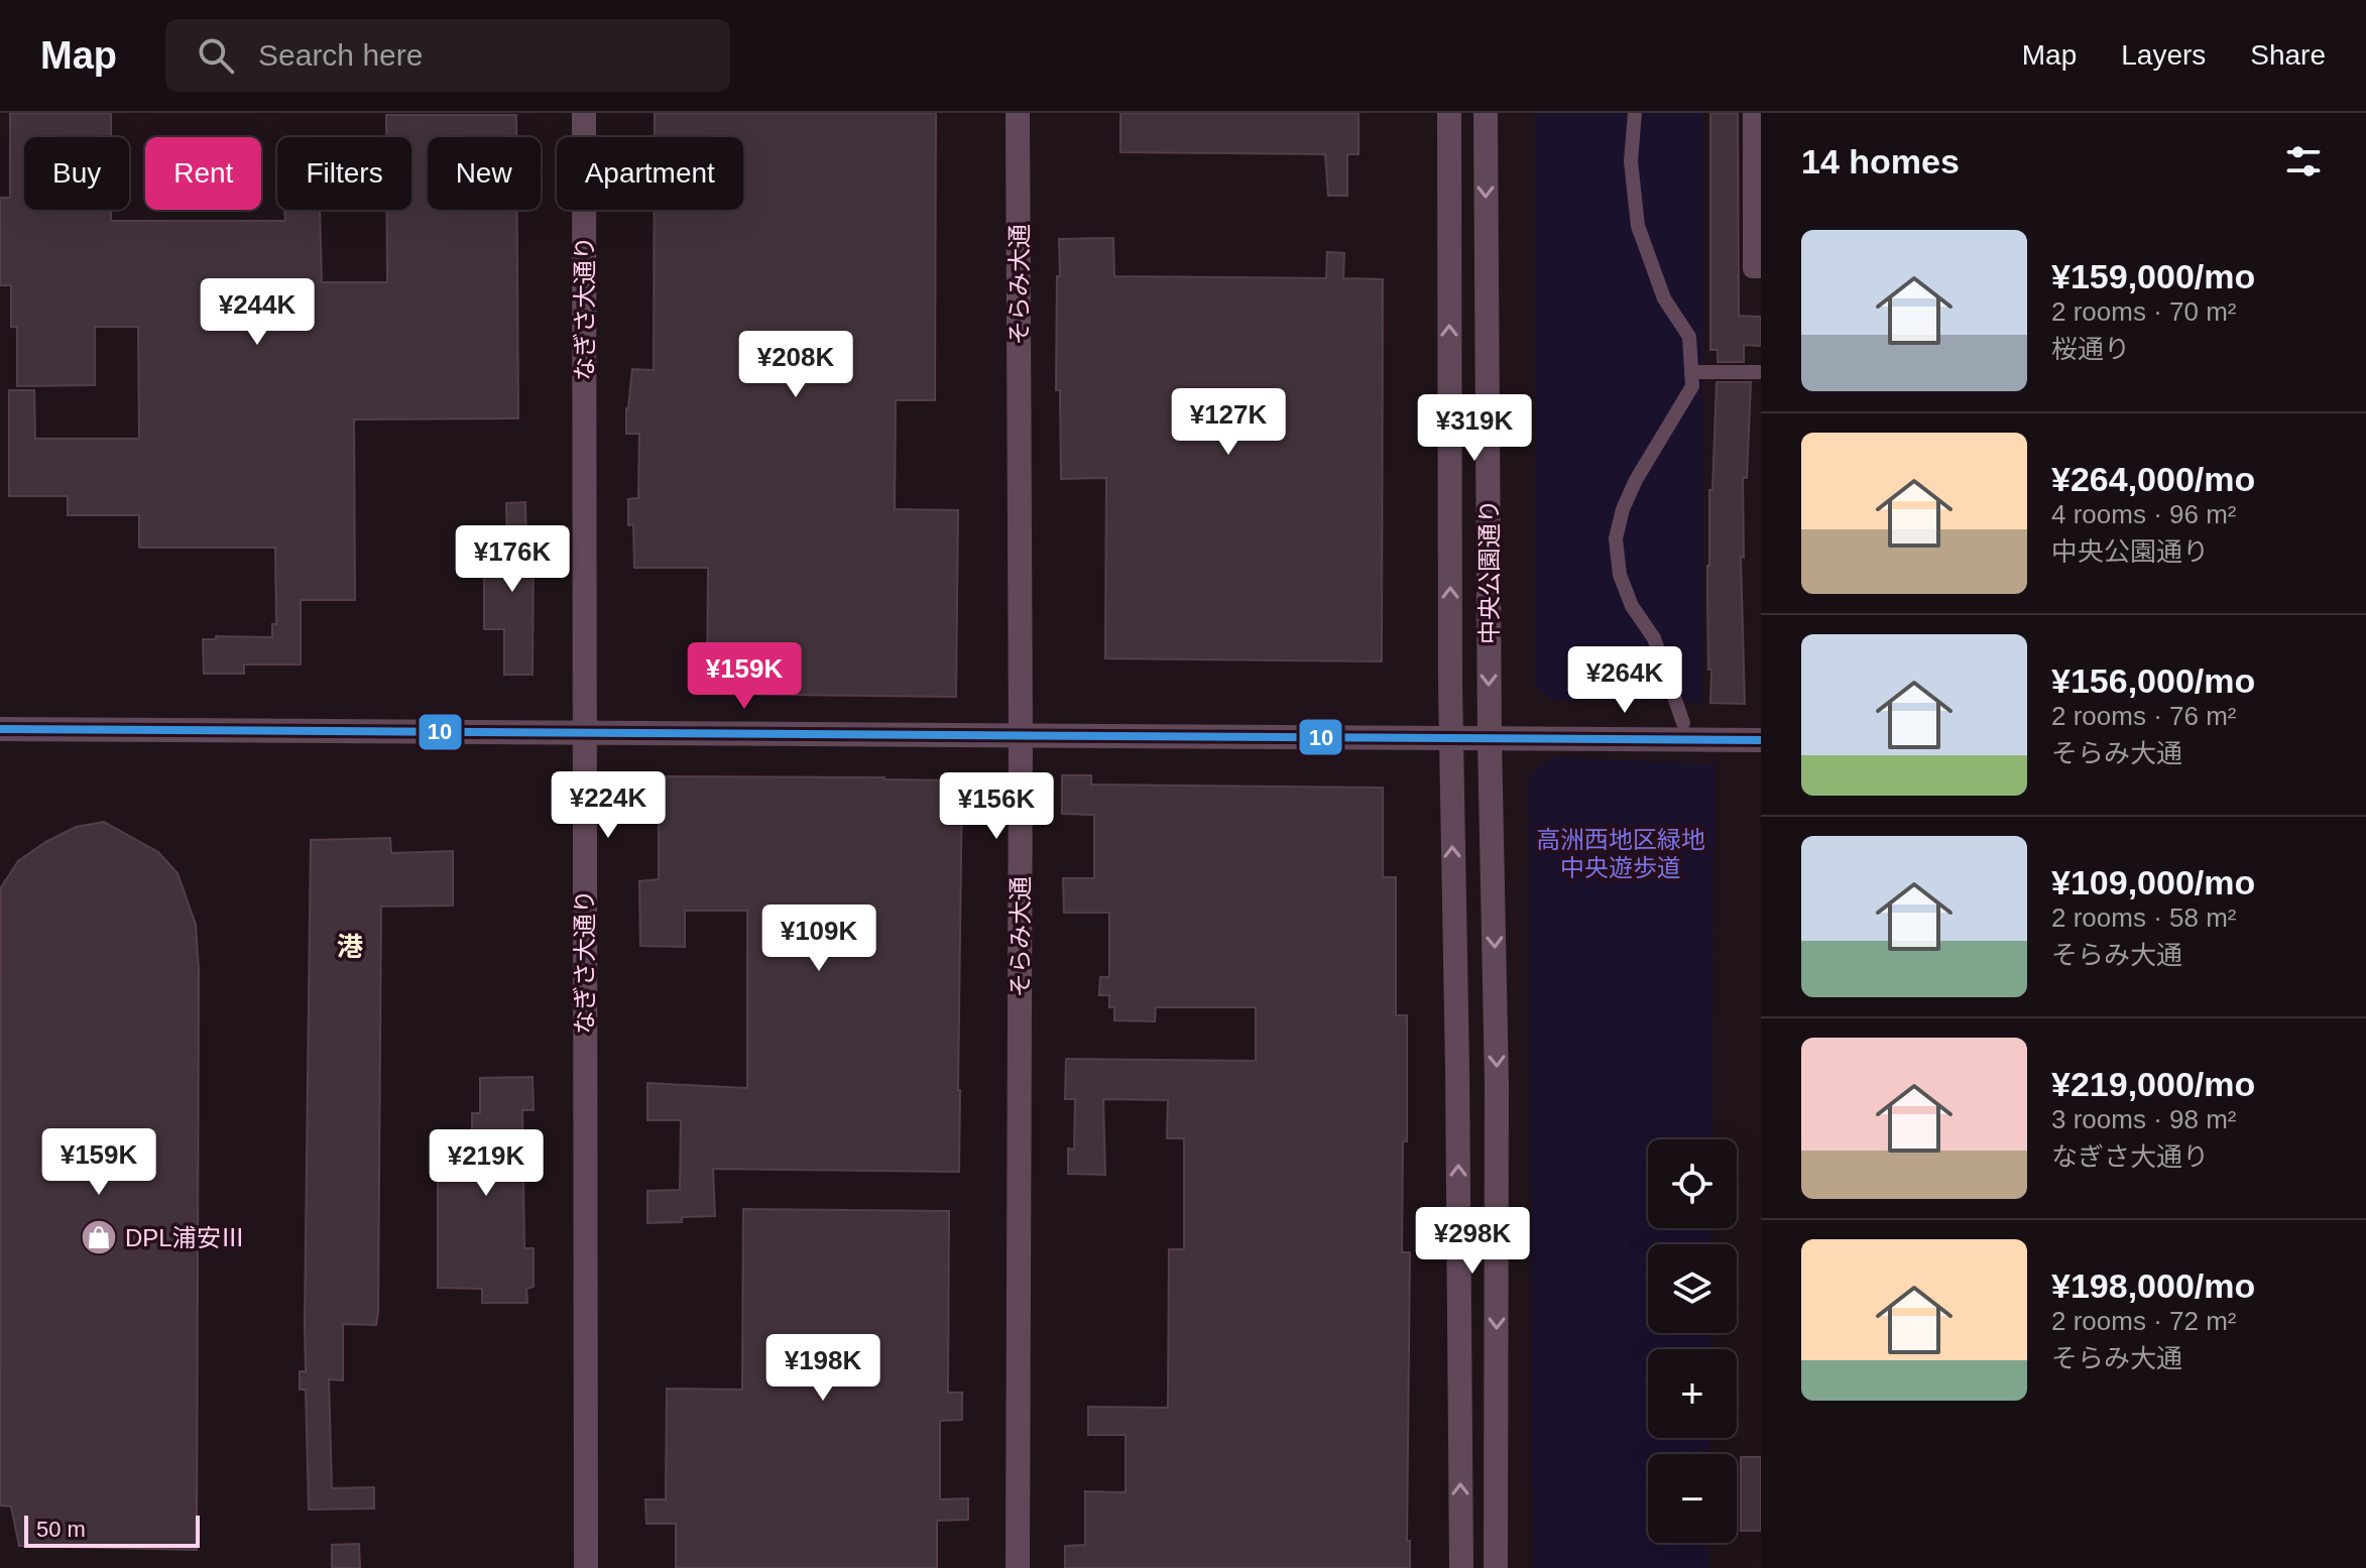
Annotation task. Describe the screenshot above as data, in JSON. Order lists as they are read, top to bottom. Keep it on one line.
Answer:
{"streets":{"street":["そらみ大通","なぎさ大通り","中央公園通り"]},"districts":["港"],"parks":["高洲西地区緑地 中央遊歩道"],"places":{"shop":["DPL浦安Ⅲ"]},"lines":["transit line 10"],"scale_bar":"50 m","page":{"header":"Map","search":"Search here","nav":["Map","Layers","Share"],"heading":"14 homes","chip":["Buy","Rent","Filters","New","Apartment"],"list":[{"name":"¥159,000/mo","note":"2 rooms · 70 m² · 桜通り"},{"name":"¥264,000/mo","note":"4 rooms · 96 m² · 中央公園通り"},{"name":"¥156,000/mo","note":"2 rooms · 76 m² · そらみ大通"},{"name":"¥109,000/mo","note":"2 rooms · 58 m² · そらみ大通"},{"name":"¥219,000/mo","note":"3 rooms · 98 m² · なぎさ大通り"},{"name":"¥198,000/mo","note":"2 rooms · 72 m² · そらみ大通"}],"price":["¥244K","¥208K","¥127K","¥319K","¥176K","¥159K","¥264K","¥224K","¥156K","¥109K","¥159K","¥219K","¥298K","¥198K"],"map_buttons":["+","−"],"scale":"50 m"}}
